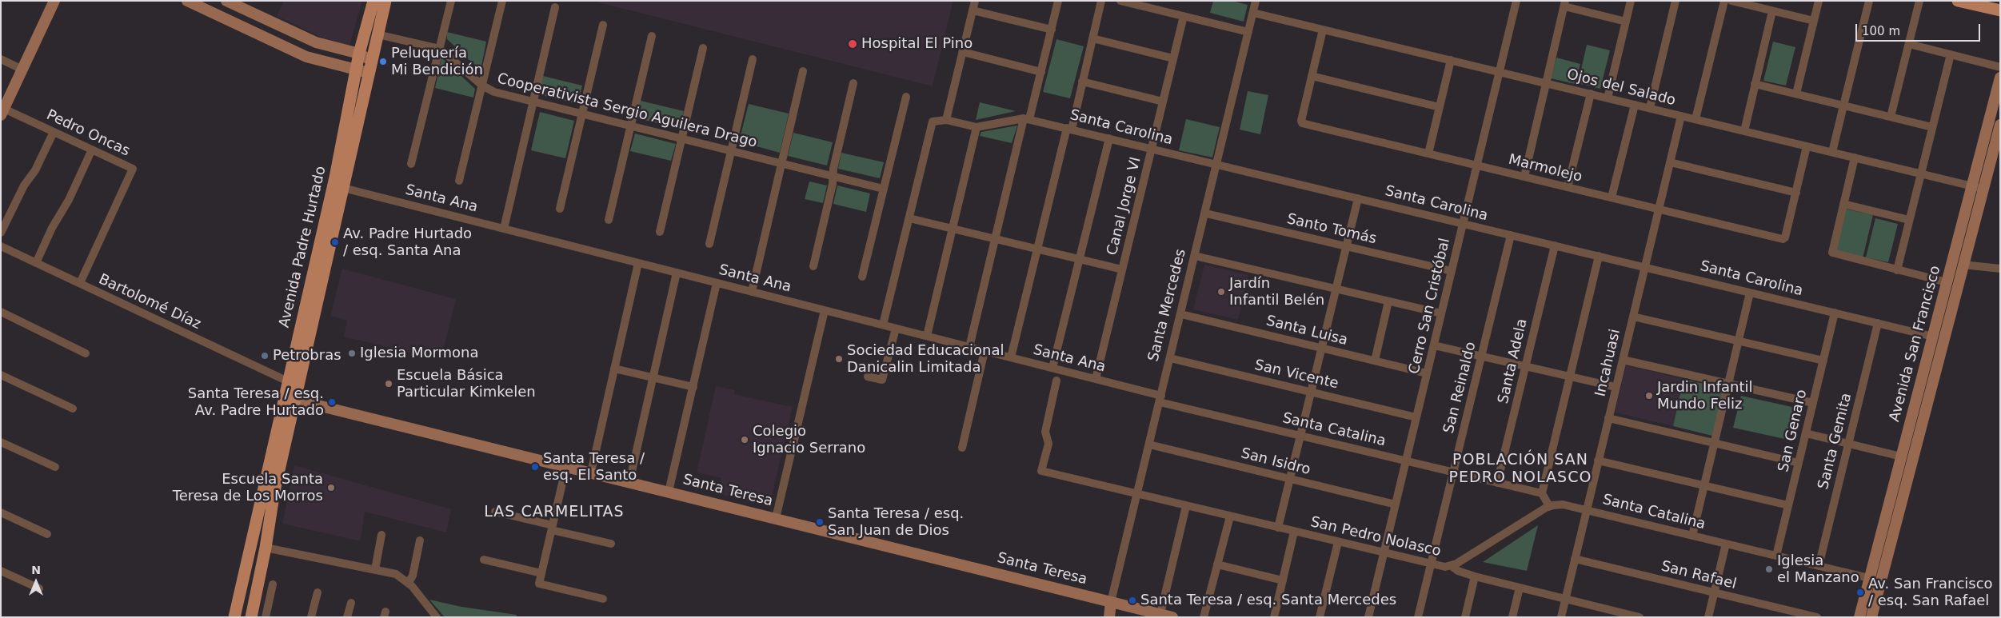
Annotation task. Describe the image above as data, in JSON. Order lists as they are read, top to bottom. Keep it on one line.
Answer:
{"streets":{"main road":["Avenida Padre Hurtado"],"street":["Ojos del Salado","Cooperativista Sergio Aguilera Drago","Santa Carolina","Pedro Oncas","Marmolejo","Santa Ana","Canal Jorge VI","Santo Tomás","Bartolomé Díaz","Santa Mercedes","Cerro San Cristóbal","Santa Luisa","Avenida San Francisco","Santa Adela","Incahuasi","San Vicente","San Reinaldo","Santa Catalina","San Genaro","Santa Gemita","San Isidro","Santa Teresa","San Pedro Nolasco","San Rafael"]},"crossings":[["Ojos del Salado","Santa Mercedes"],["Ojos del Salado","Cerro San Cristóbal"],["Ojos del Salado","Avenida San Francisco"],["Ojos del Salado","Incahuasi"],["Cooperativista Sergio Aguilera Drago","Avenida Padre Hurtado"],["Santa Carolina","Canal Jorge VI"],["Santa Carolina","Santa Mercedes"],["Santa Carolina","Cerro San Cristóbal"],["Santa Carolina","Avenida San Francisco"],["Santa Carolina","Santa Adela"],["Santa Carolina","Incahuasi"],["Santa Carolina","San Reinaldo"],["Santa Carolina","San Genaro"],["Santa Carolina","Santa Gemita"],["Pedro Oncas","Bartolomé Díaz"],["Marmolejo","Cerro San Cristóbal"],["Marmolejo","Incahuasi"],["Santa Ana","Canal Jorge VI"],["Santa Ana","Avenida Padre Hurtado"],["Santa Ana","Santa Mercedes"],["Santa Ana","Santa Catalina"],["Santo Tomás","Santa Mercedes"],["Santo Tomás","Cerro San Cristóbal"],["Avenida Padre Hurtado","Bartolomé Díaz"],["Avenida Padre Hurtado","Santa Teresa"],["Santa Mercedes","Santa Luisa"],["Santa Mercedes","San Vicente"],["Santa Mercedes","Santa Catalina"],["Santa Mercedes","San Isidro"],["Santa Mercedes","Santa Teresa"],["Santa Mercedes","San Pedro Nolasco"],["Cerro San Cristóbal","Santa Luisa"],["Cerro San Cristóbal","San Vicente"],["Cerro San Cristóbal","Santa Catalina"],["Cerro San Cristóbal","San Isidro"],["Cerro San Cristóbal","San Pedro Nolasco"],["Avenida San Francisco","Santa Catalina"],["Santa Adela","Santa Catalina"],["Incahuasi","Santa Catalina"],["Incahuasi","San Pedro Nolasco"],["Incahuasi","San Rafael"],["San Reinaldo","Santa Catalina"],["San Reinaldo","San Pedro Nolasco"],["Santa Catalina","San Genaro"],["Santa Catalina","Santa Gemita"]],"districts":["POBLACIÓN SAN PEDRO NOLASCO","LAS CARMELITAS"],"places":["Hospital El Pino","Peluquería Mi Bendición","Av. Padre Hurtado / esq. Santa Ana","Jardín Infantil Belén","Iglesia Mormona","Petrobras","Sociedad Educacional Danicalin Limitada","Escuela Básica Particular Kimkelen","Jardin Infantil Mundo Feliz","Santa Teresa / esq. Av. Padre Hurtado","Colegio Ignacio Serrano","Santa Teresa / esq. El Santo","Escuela Santa Teresa de Los Morros","Santa Teresa / esq. San Juan de Dios","Iglesia el Manzano","Av. San Francisco / esq. San Rafael","Santa Teresa / esq. Santa Mercedes"],"scale_bar":"100 m","north":"top"}
